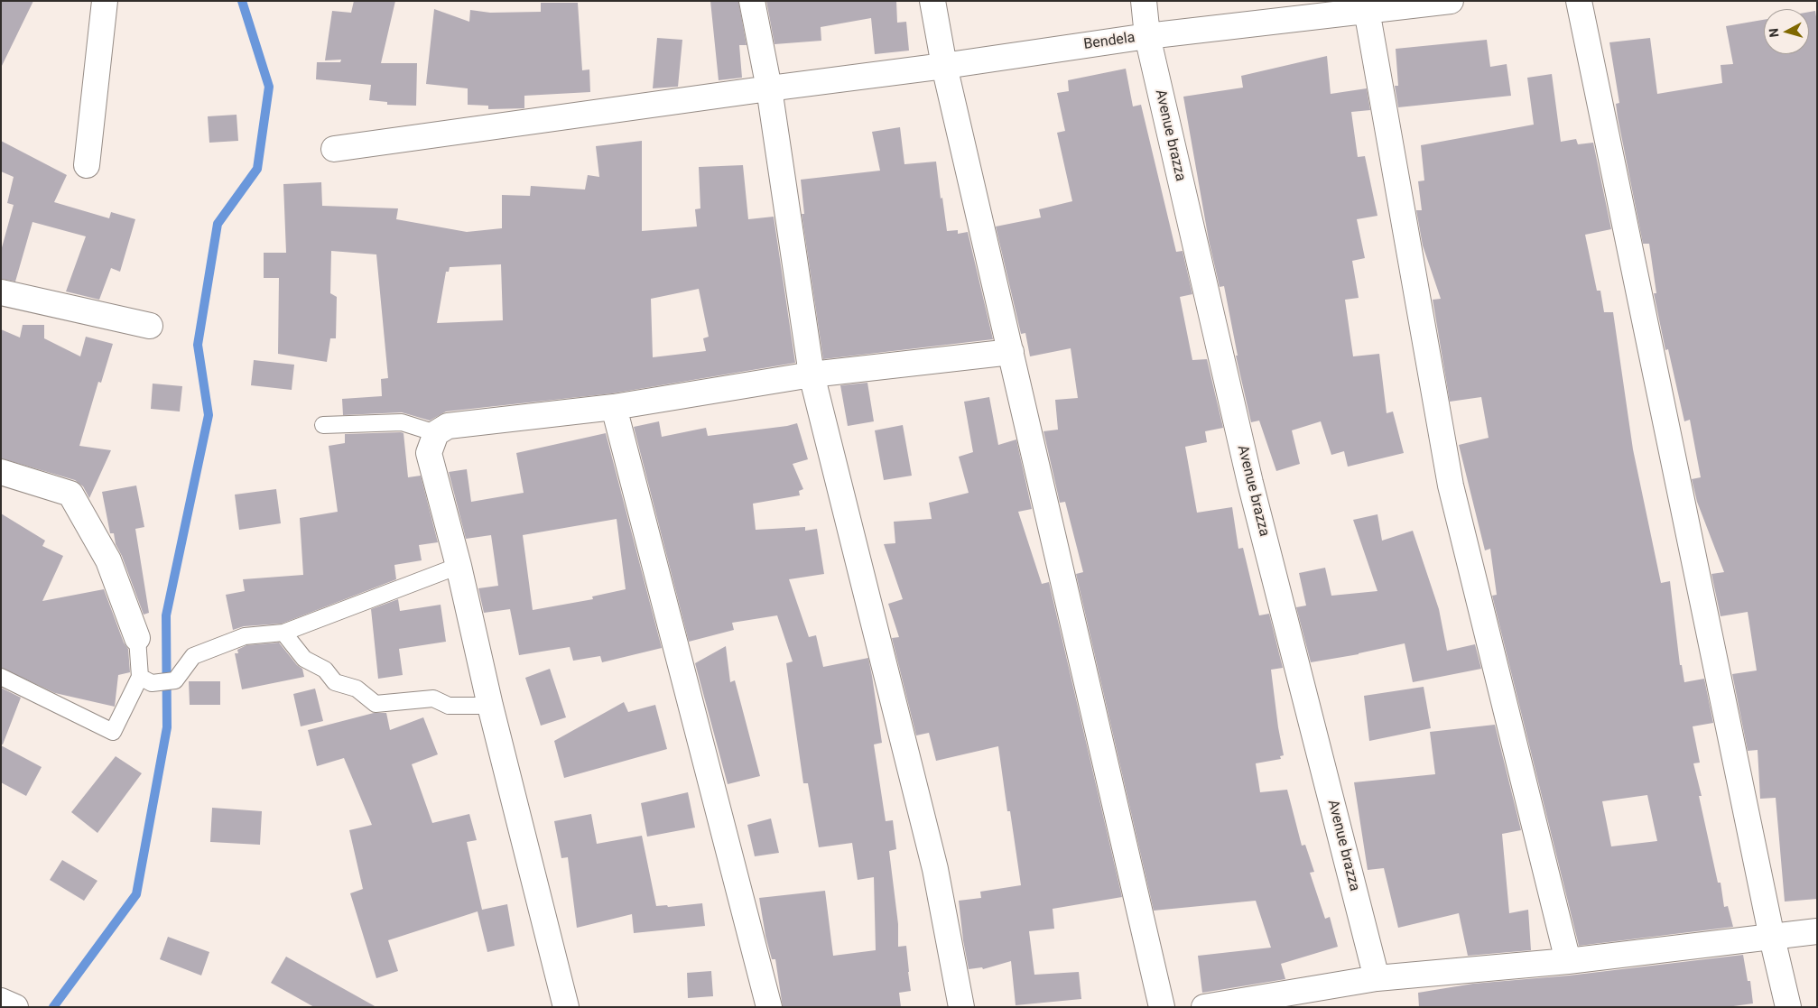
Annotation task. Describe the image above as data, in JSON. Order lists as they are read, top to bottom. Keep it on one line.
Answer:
{"streets":{"street":["Bendela","Avenue brazza"]},"crossings":[["Bendela","Avenue brazza"]],"north":"left"}
